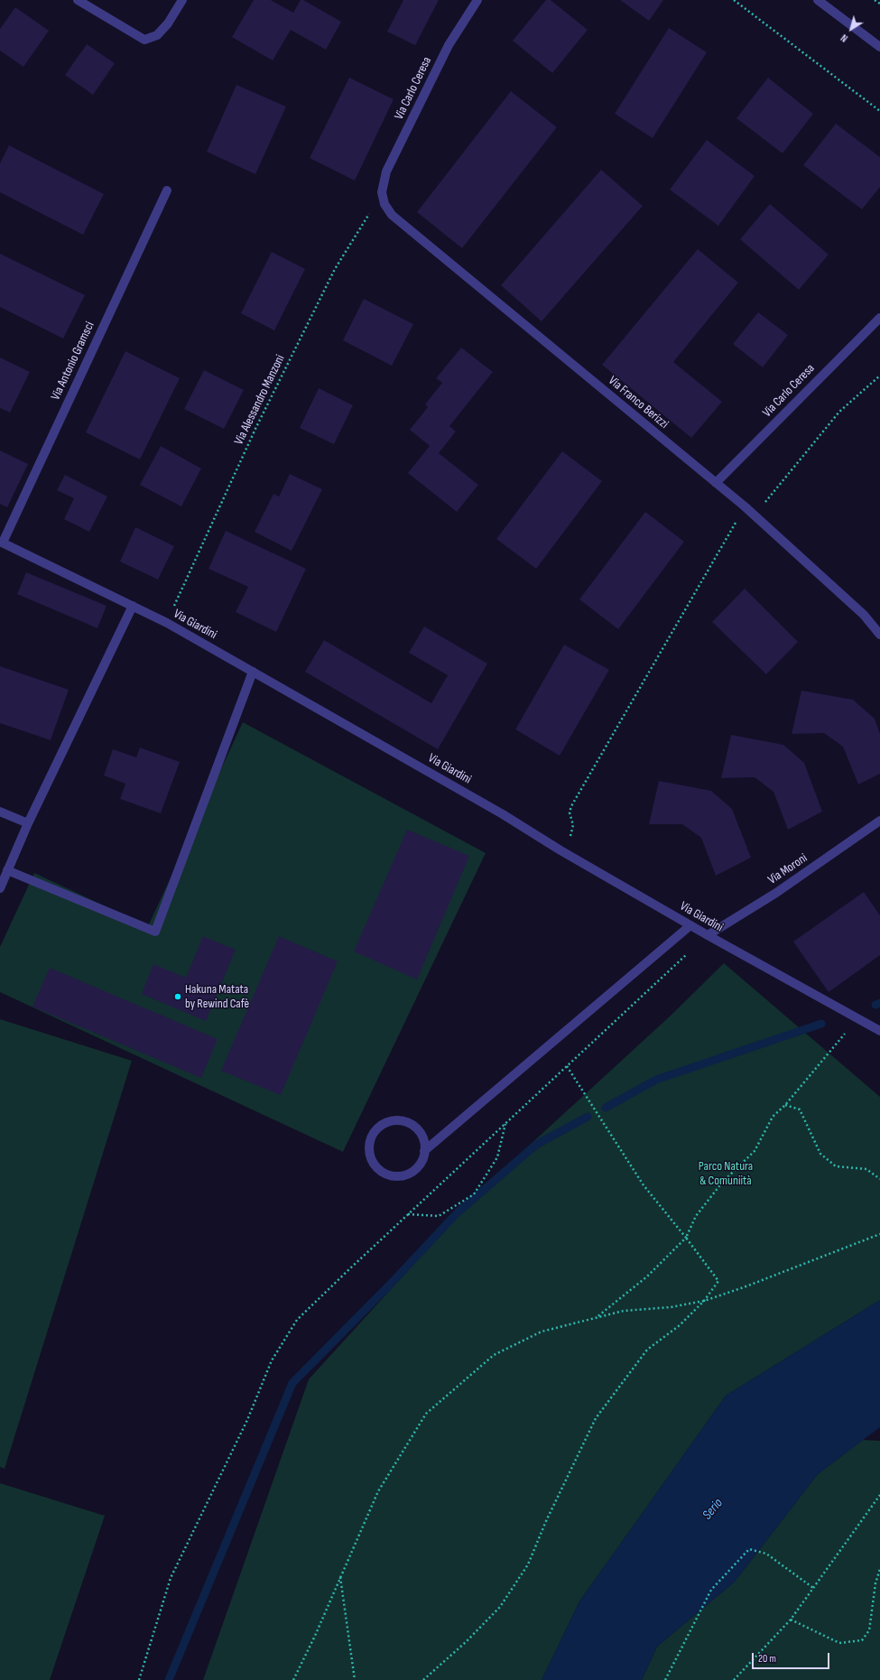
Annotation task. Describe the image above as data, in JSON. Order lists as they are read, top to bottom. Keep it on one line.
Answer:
{"streets":{"street":["Via Carlo Ceresa","Via Antonio Gramsci","Via Franco Berizzi","Via Giardini","Via Moroni"],"path":["Via Alessandro Manzoni"]},"crossings":[["Via Carlo Ceresa","Via Alessandro Manzoni"],["Via Carlo Ceresa","Via Franco Berizzi"],["Via Antonio Gramsci","Via Giardini"],["Via Alessandro Manzoni","Via Franco Berizzi"],["Via Alessandro Manzoni","Via Giardini"],["Via Giardini","Via Moroni"]],"water":["Serio"],"parks":["Parco Natura & Comuniità"],"places":["Hakuna Matata by Rewind Cafè"],"scale_bar":"20 m","north":"bottom left"}
